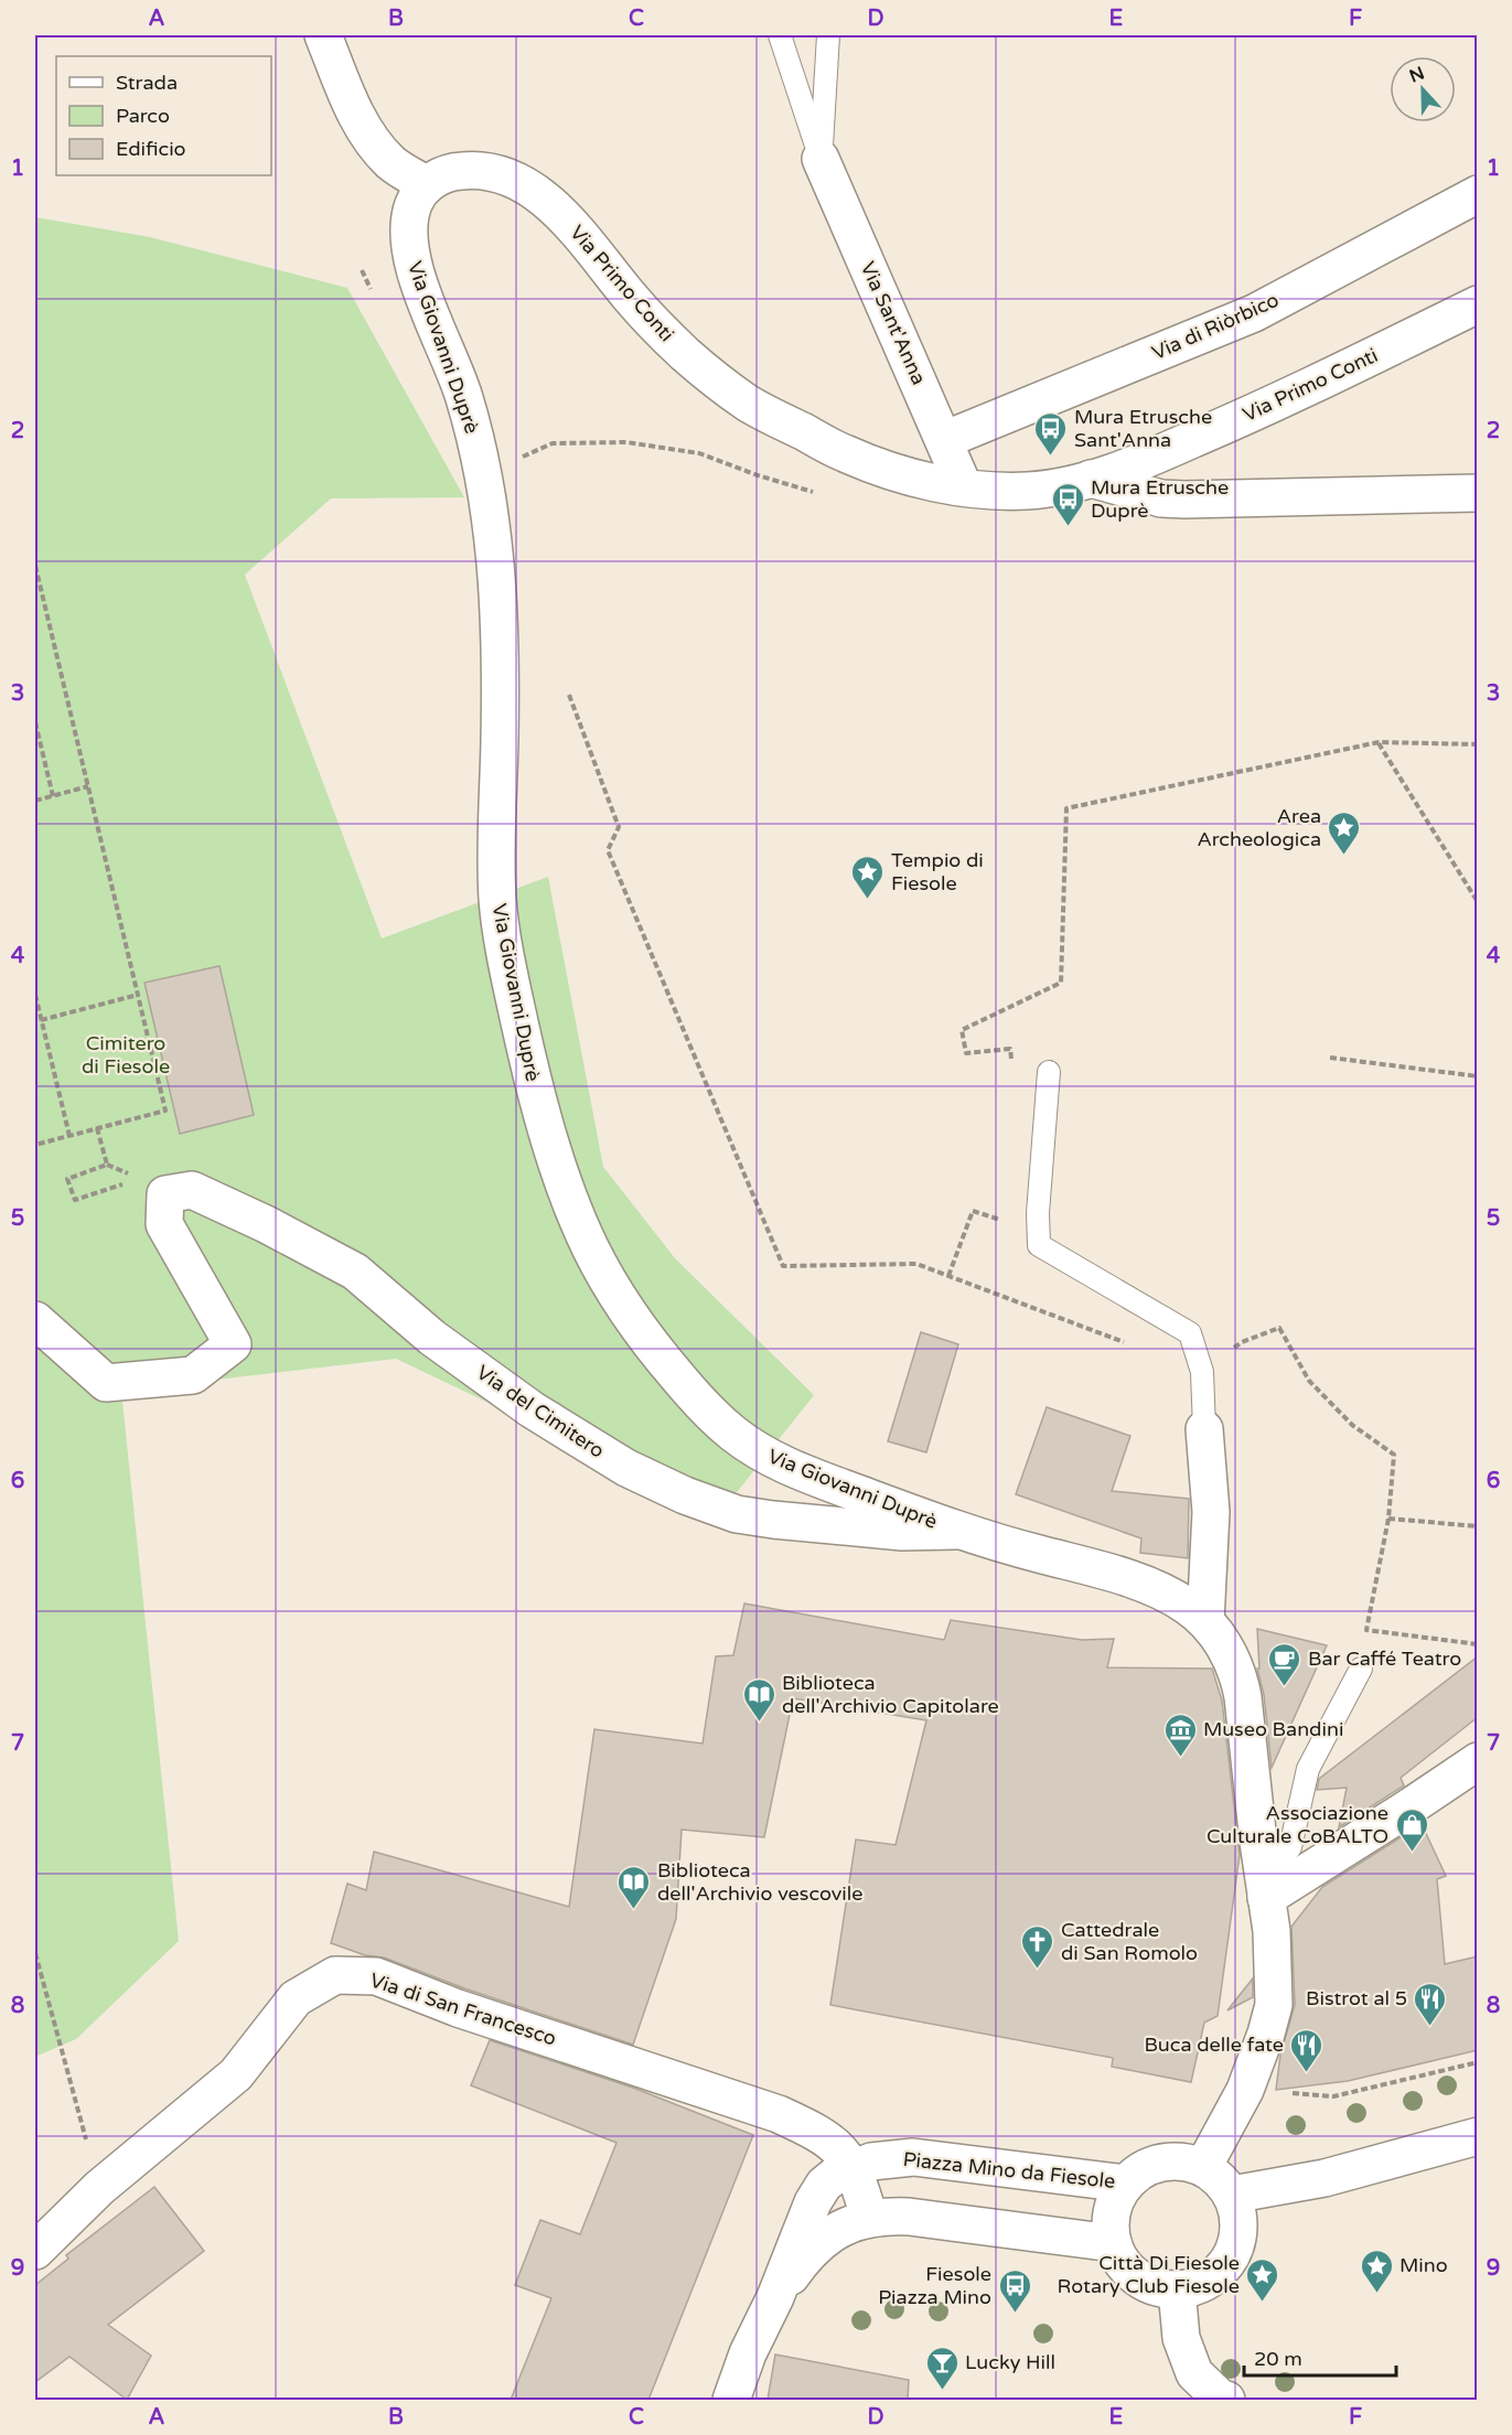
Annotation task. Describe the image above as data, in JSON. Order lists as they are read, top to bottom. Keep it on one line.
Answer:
{"streets":{"street":["Via Primo Conti","Via Sant'Anna","Via di Riòrbico","Via Giovanni Duprè","Via del Cimitero","Via di San Francesco","Piazza Mino da Fiesole"]},"crossings":[["Via Primo Conti","Via Sant'Anna"],["Via Primo Conti","Via Giovanni Duprè"],["Via Sant'Anna","Via di Riòrbico"],["Via Giovanni Duprè","Via del Cimitero"],["Via Giovanni Duprè","Piazza Mino da Fiesole"],["Via di San Francesco","Piazza Mino da Fiesole"]],"parks":["Cimitero di Fiesole"],"places":{"bus stop":["Mura Etrusche Sant'Anna","Mura Etrusche Duprè","Fiesole Piazza Mino"],"place":["Area Archeologica","Tempio di Fiesole","Mino","Città Di Fiesole Rotary Club Fiesole"],"cafe":["Bar Caffé Teatro"],"library":["Biblioteca dell'Archivio Capitolare","Biblioteca dell'Archivio vescovile"],"museum":["Museo Bandini"],"shop":["Associazione Culturale CoBALTO"],"church":["Cattedrale di San Romolo"],"restaurant":["Bistrot al 5","Buca delle fate"],"bar":["Lucky Hill"]},"legend":["Strada","Parco","Edificio"],"scale_bar":"20 m","north":"top","grid":{"columns":["A","B","C","D","E","F"],"rows":["1","2","3","4","5","6","7","8","9"]}}
